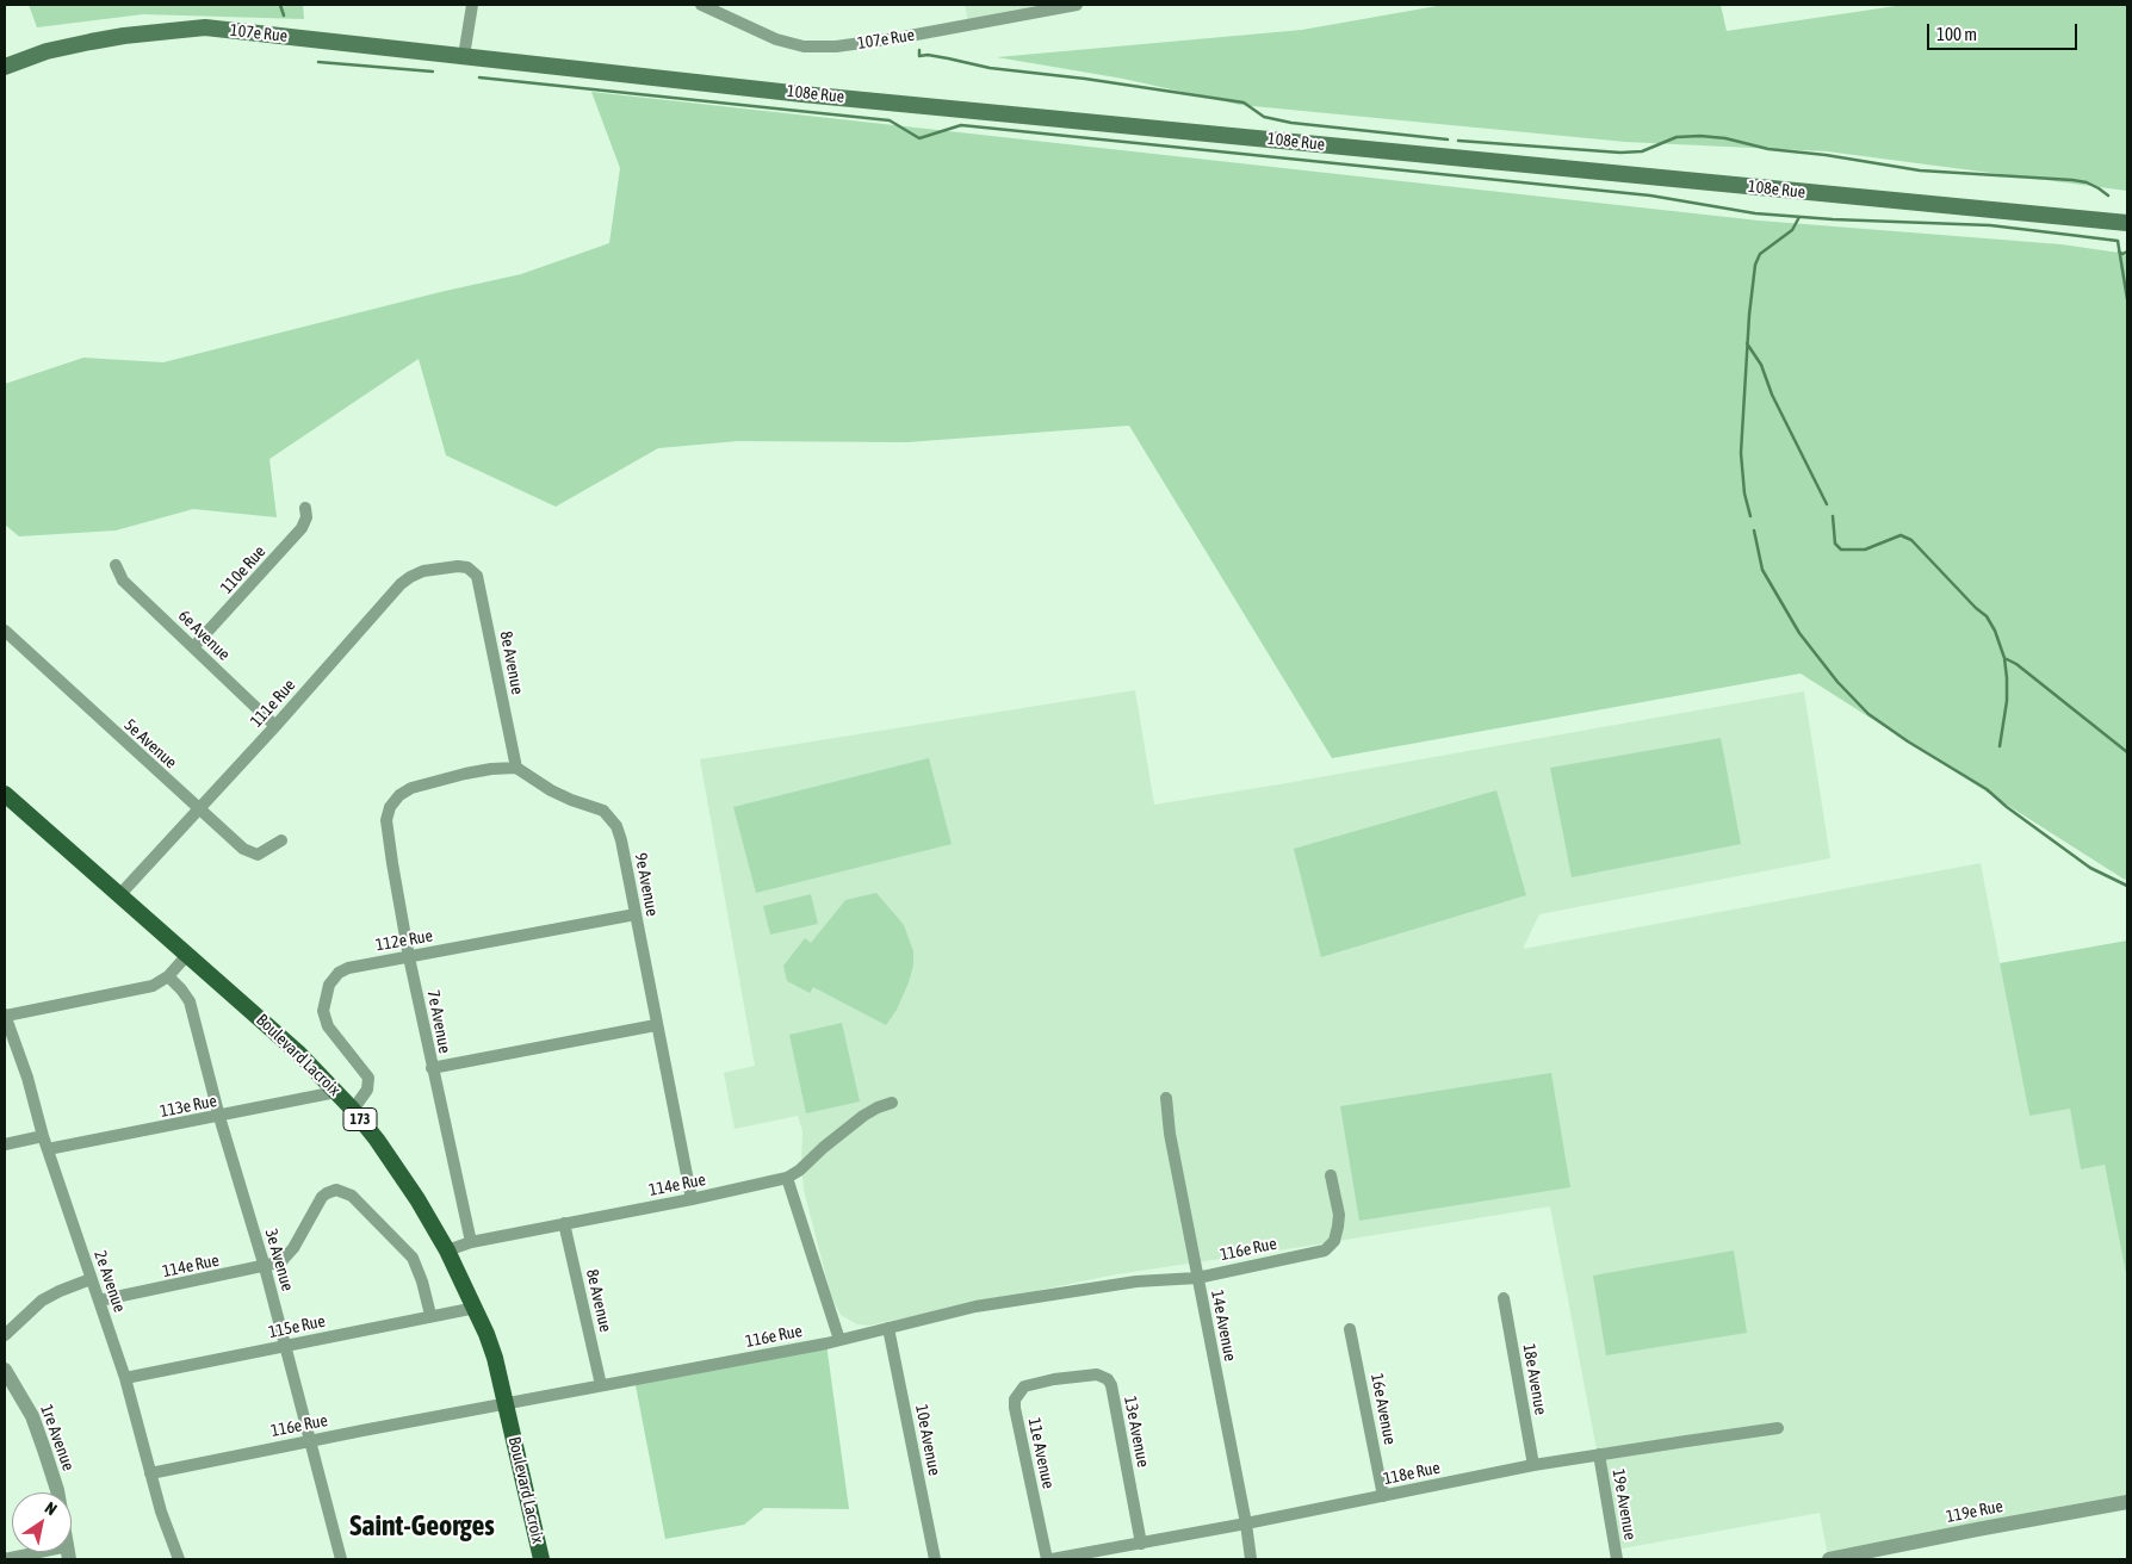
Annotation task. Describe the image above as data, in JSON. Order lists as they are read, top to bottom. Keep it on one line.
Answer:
{"streets":{"main road":["107e Rue","108e Rue","Boulevard Lacroix","173"],"street":["110e Rue","6e Avenue","8e Avenue","111e Rue","5e Avenue","9e Avenue","112e Rue","7e Avenue","113e Rue","114e Rue","116e Rue","3e Avenue","2e Avenue","14e Avenue","115e Rue","18e Avenue","16e Avenue","13e Avenue","1re Avenue","10e Avenue","11e Avenue","118e Rue","19e Avenue","119e Rue"]},"crossings":[["107e Rue","108e Rue"],["110e Rue","6e Avenue"],["6e Avenue","111e Rue"],["8e Avenue","111e Rue"],["8e Avenue","9e Avenue"],["8e Avenue","7e Avenue"],["8e Avenue","114e Rue"],["8e Avenue","116e Rue"],["111e Rue","5e Avenue"],["111e Rue","Boulevard Lacroix"],["9e Avenue","112e Rue"],["9e Avenue","7e Avenue"],["9e Avenue","114e Rue"],["112e Rue","7e Avenue"],["112e Rue","Boulevard Lacroix"],["7e Avenue","114e Rue"],["Boulevard Lacroix","113e Rue"],["Boulevard Lacroix","114e Rue"],["Boulevard Lacroix","116e Rue"],["Boulevard Lacroix","115e Rue"],["113e Rue","3e Avenue"],["113e Rue","2e Avenue"],["114e Rue","3e Avenue"],["114e Rue","2e Avenue"],["114e Rue","115e Rue"],["116e Rue","3e Avenue"],["116e Rue","2e Avenue"],["116e Rue","14e Avenue"],["116e Rue","10e Avenue"],["3e Avenue","115e Rue"],["2e Avenue","115e Rue"],["14e Avenue","118e Rue"],["18e Avenue","118e Rue"],["16e Avenue","118e Rue"],["13e Avenue","11e Avenue"],["13e Avenue","118e Rue"],["118e Rue","19e Avenue"]],"districts":["Saint-Georges"],"scale_bar":"100 m","north":"top right"}
